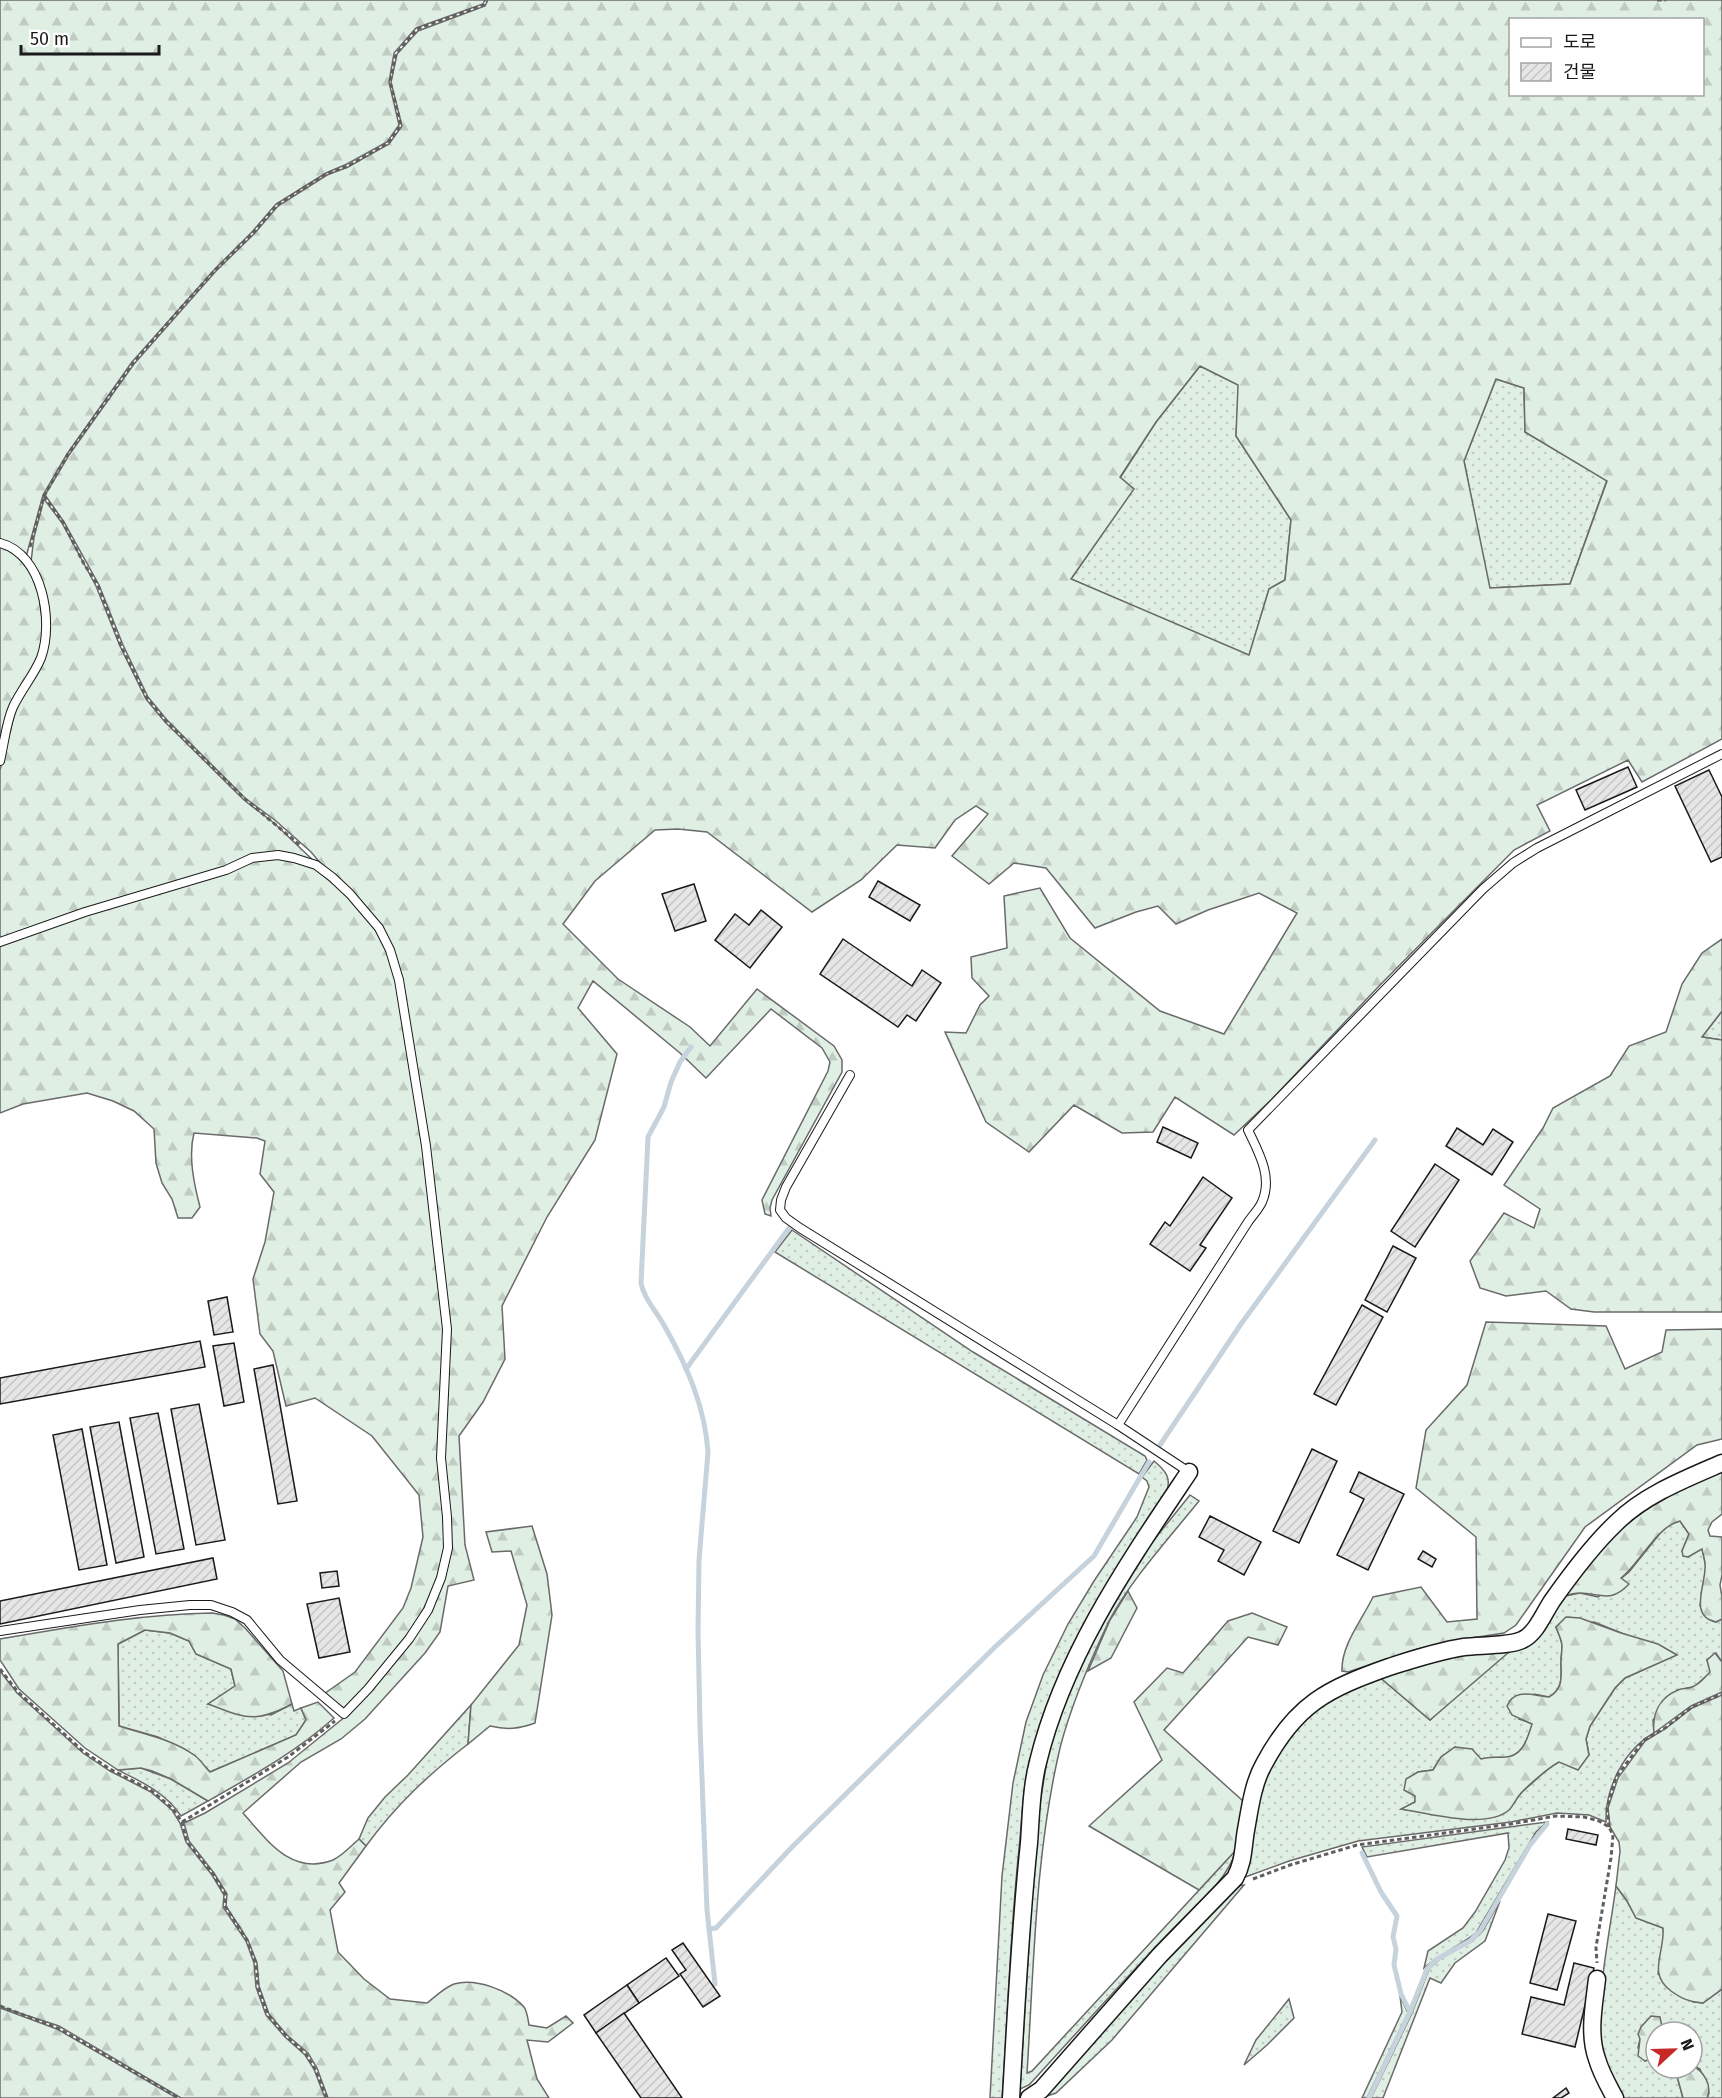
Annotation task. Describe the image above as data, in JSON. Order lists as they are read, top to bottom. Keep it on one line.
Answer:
{"legend":["도로","건물"],"scale_bar":"50 m","north":"right"}
